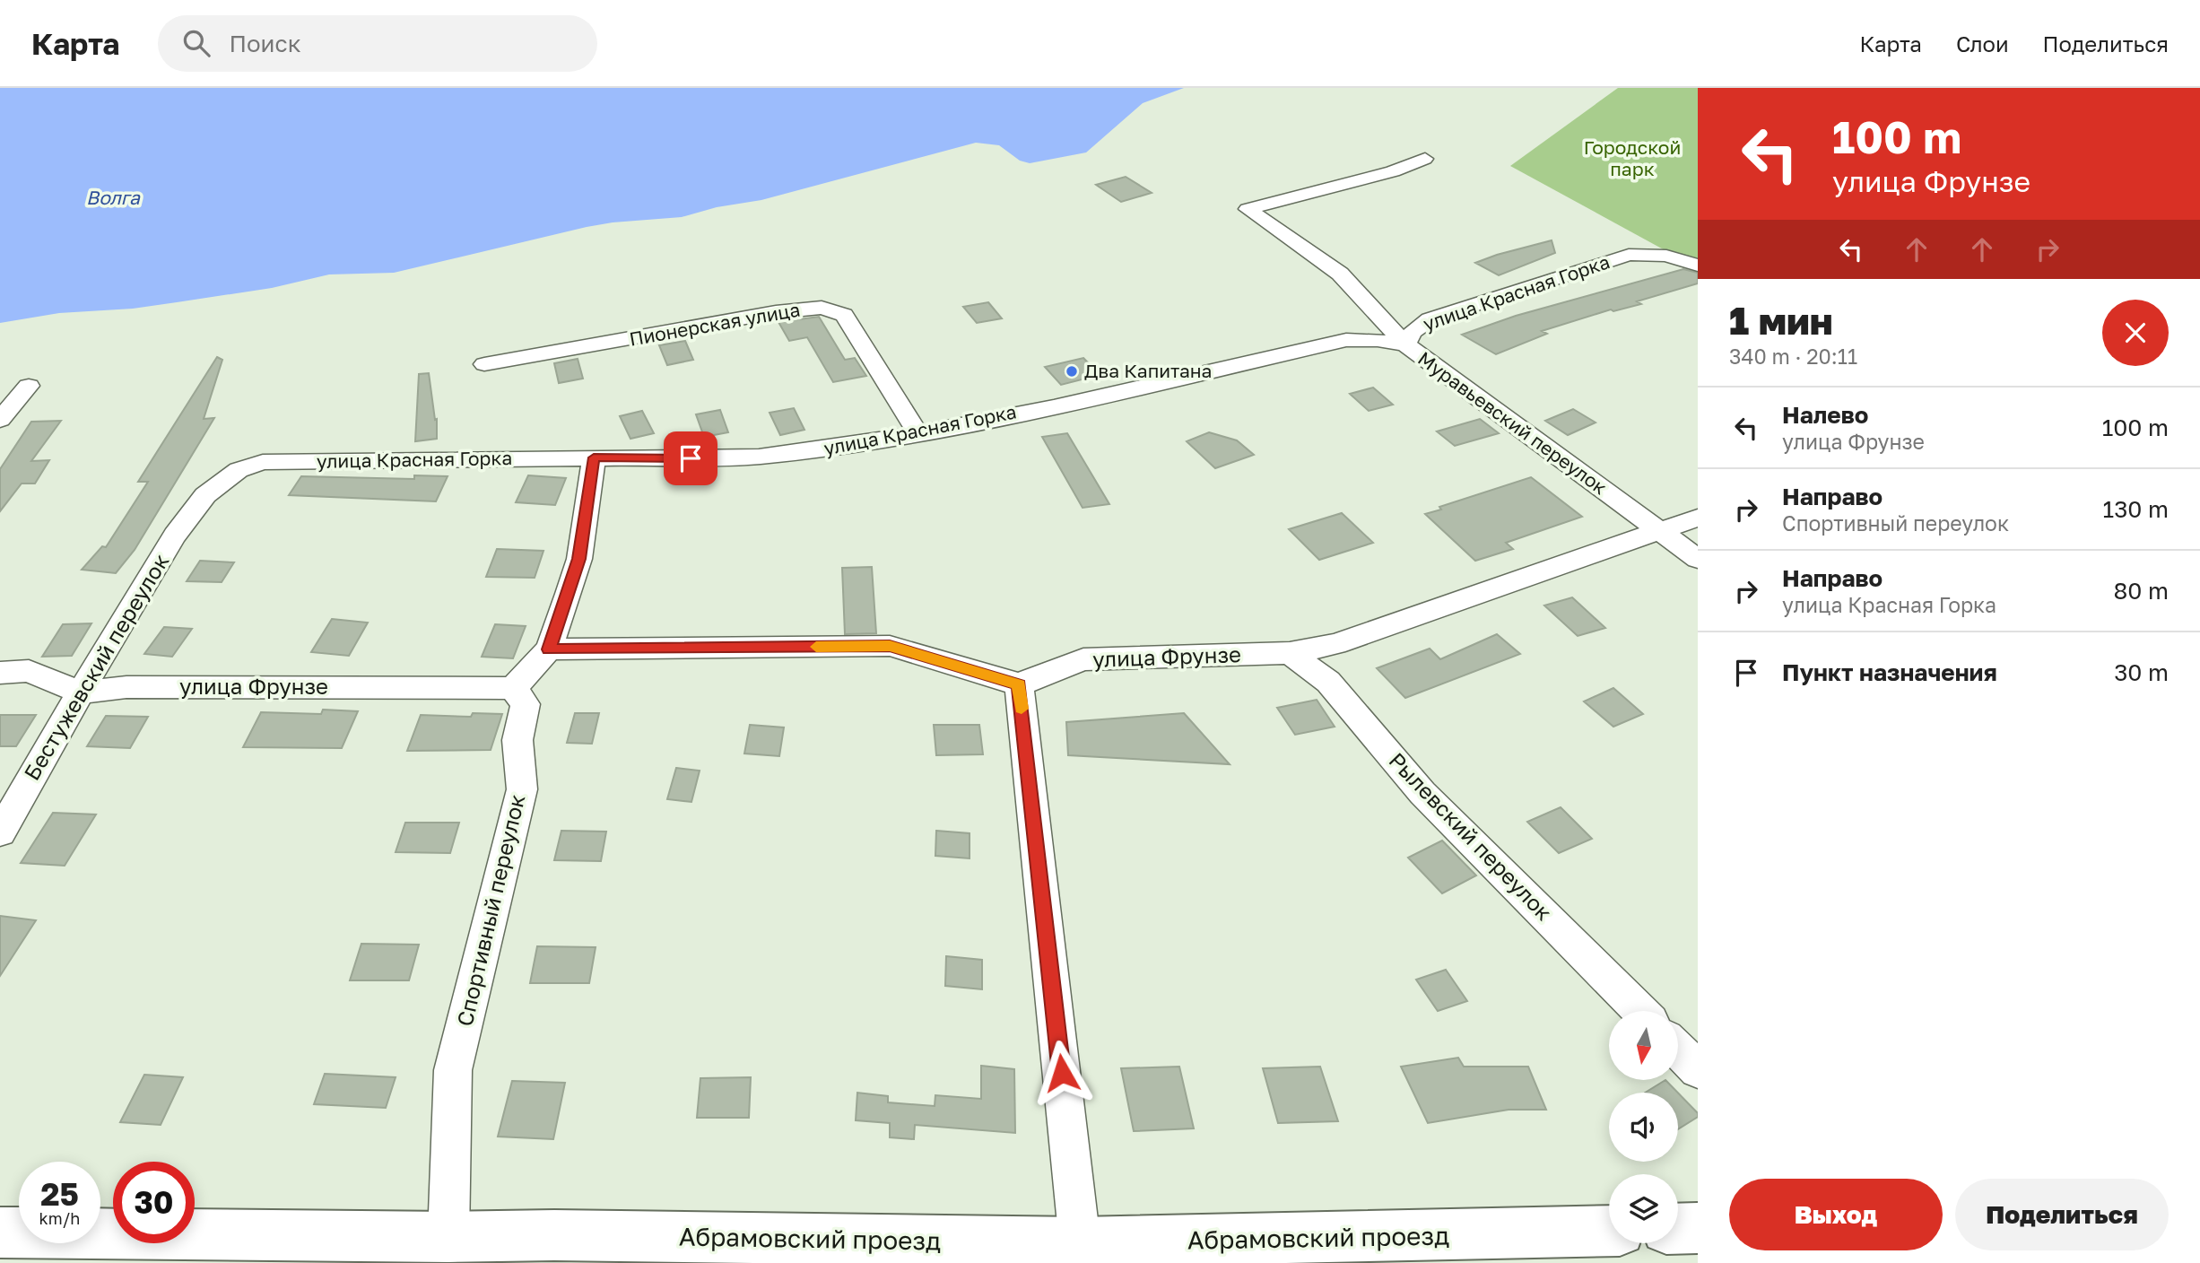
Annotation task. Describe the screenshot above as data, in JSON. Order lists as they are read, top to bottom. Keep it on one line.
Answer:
{"streets":{"street":["улица Красная Горка","Пионерская улица","Муравьевский переулок","улица Фрунзе","Бестужевский переулок","Рылевский переулок","Спортивный переулок","Абрамовский проезд"]},"crossings":[["улица Красная Горка","Пионерская улица"],["улица Красная Горка","Муравьевский переулок"],["улица Красная Горка","Бестужевский переулок"],["Муравьевский переулок","улица Фрунзе"],["улица Фрунзе","Бестужевский переулок"],["улица Фрунзе","Рылевский переулок"],["улица Фрунзе","Спортивный переулок"],["Спортивный переулок","Абрамовский проезд"]],"water":["Волга"],"parks":["Городской парк"],"places":["Два Капитана"],"north":"bottom","page":{"header":"Карта","search":"Поиск","nav":["Карта","Слои","Поделиться"],"turn":["100 m","улица Фрунзе"],"heading":["1 мин","340 m · 20:11"],"list":[{"name":"Налево","note":"улица Фрунзе","value":"100 m"},{"name":"Направо","note":"Спортивный переулок","value":"130 m"},{"name":"Направо","note":"улица Красная Горка","value":"80 m"},{"name":"Пункт назначения","value":"30 m"}],"speed":"25 km/h","limit":"30","buttons":["Выход","Поделиться"]}}
